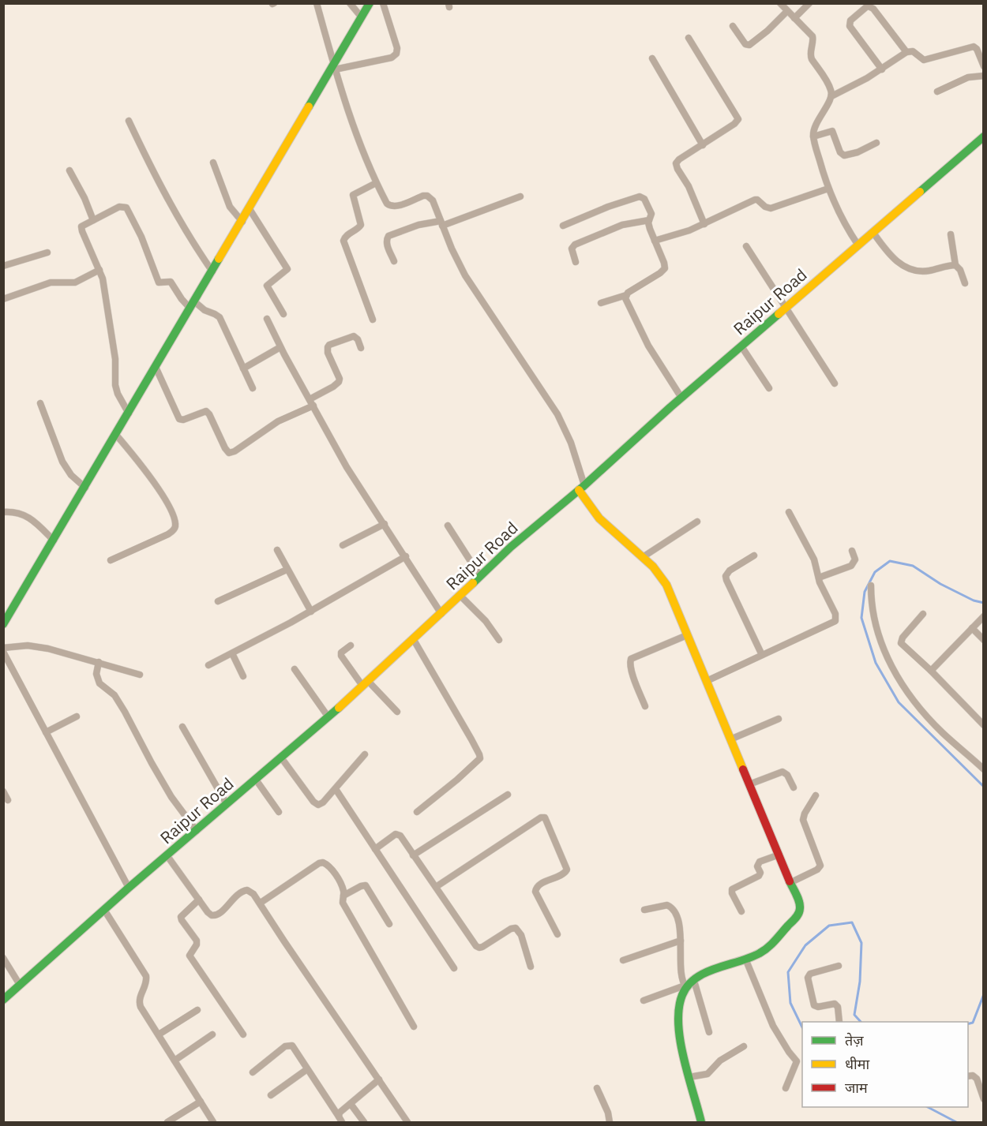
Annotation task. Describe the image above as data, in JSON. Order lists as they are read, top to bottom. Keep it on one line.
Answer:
{"streets":{"street":["Raipur Road"]},"legend":["तेज़","धीमा","जाम"]}
